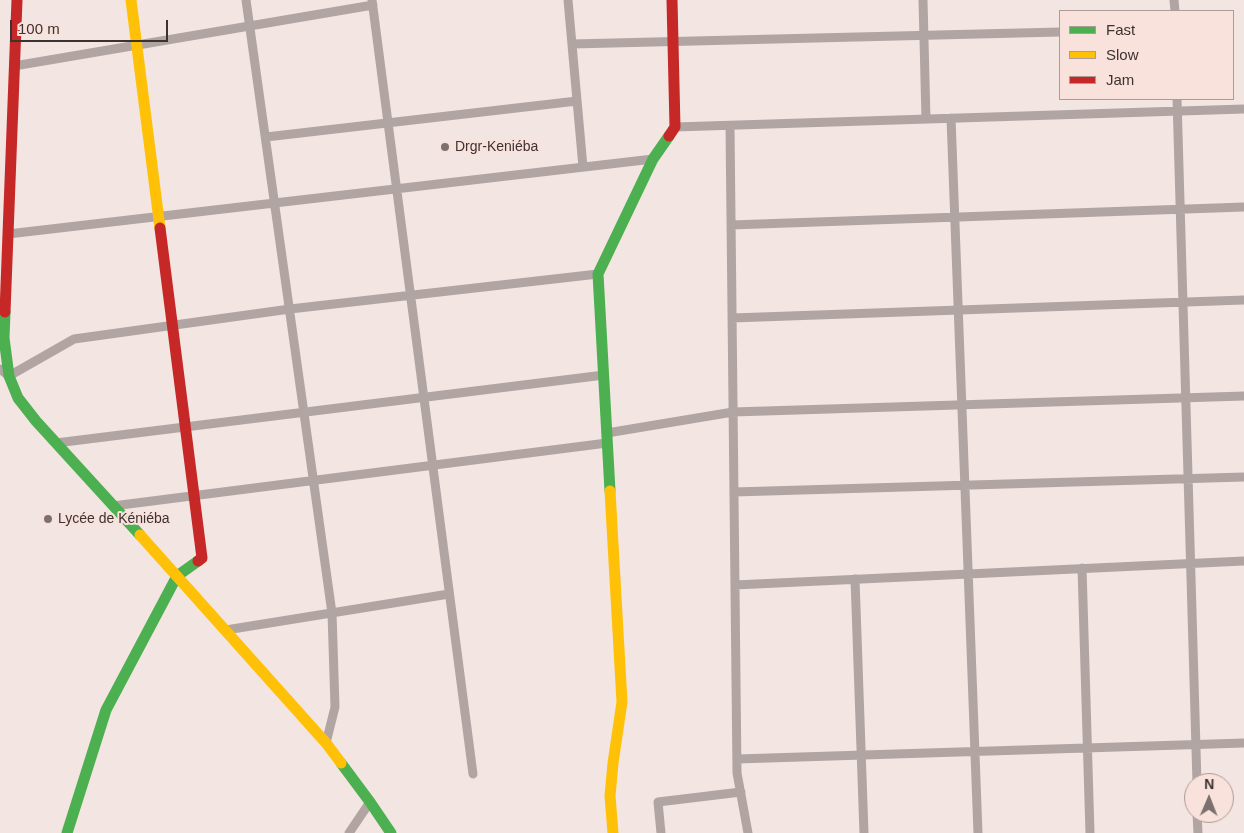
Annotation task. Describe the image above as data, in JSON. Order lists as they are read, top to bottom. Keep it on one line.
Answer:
{"places":["Drgr-Keniéba","Lycée de Kéniéba"],"legend":["Fast","Slow","Jam"],"scale_bar":"100 m","north":"top"}
